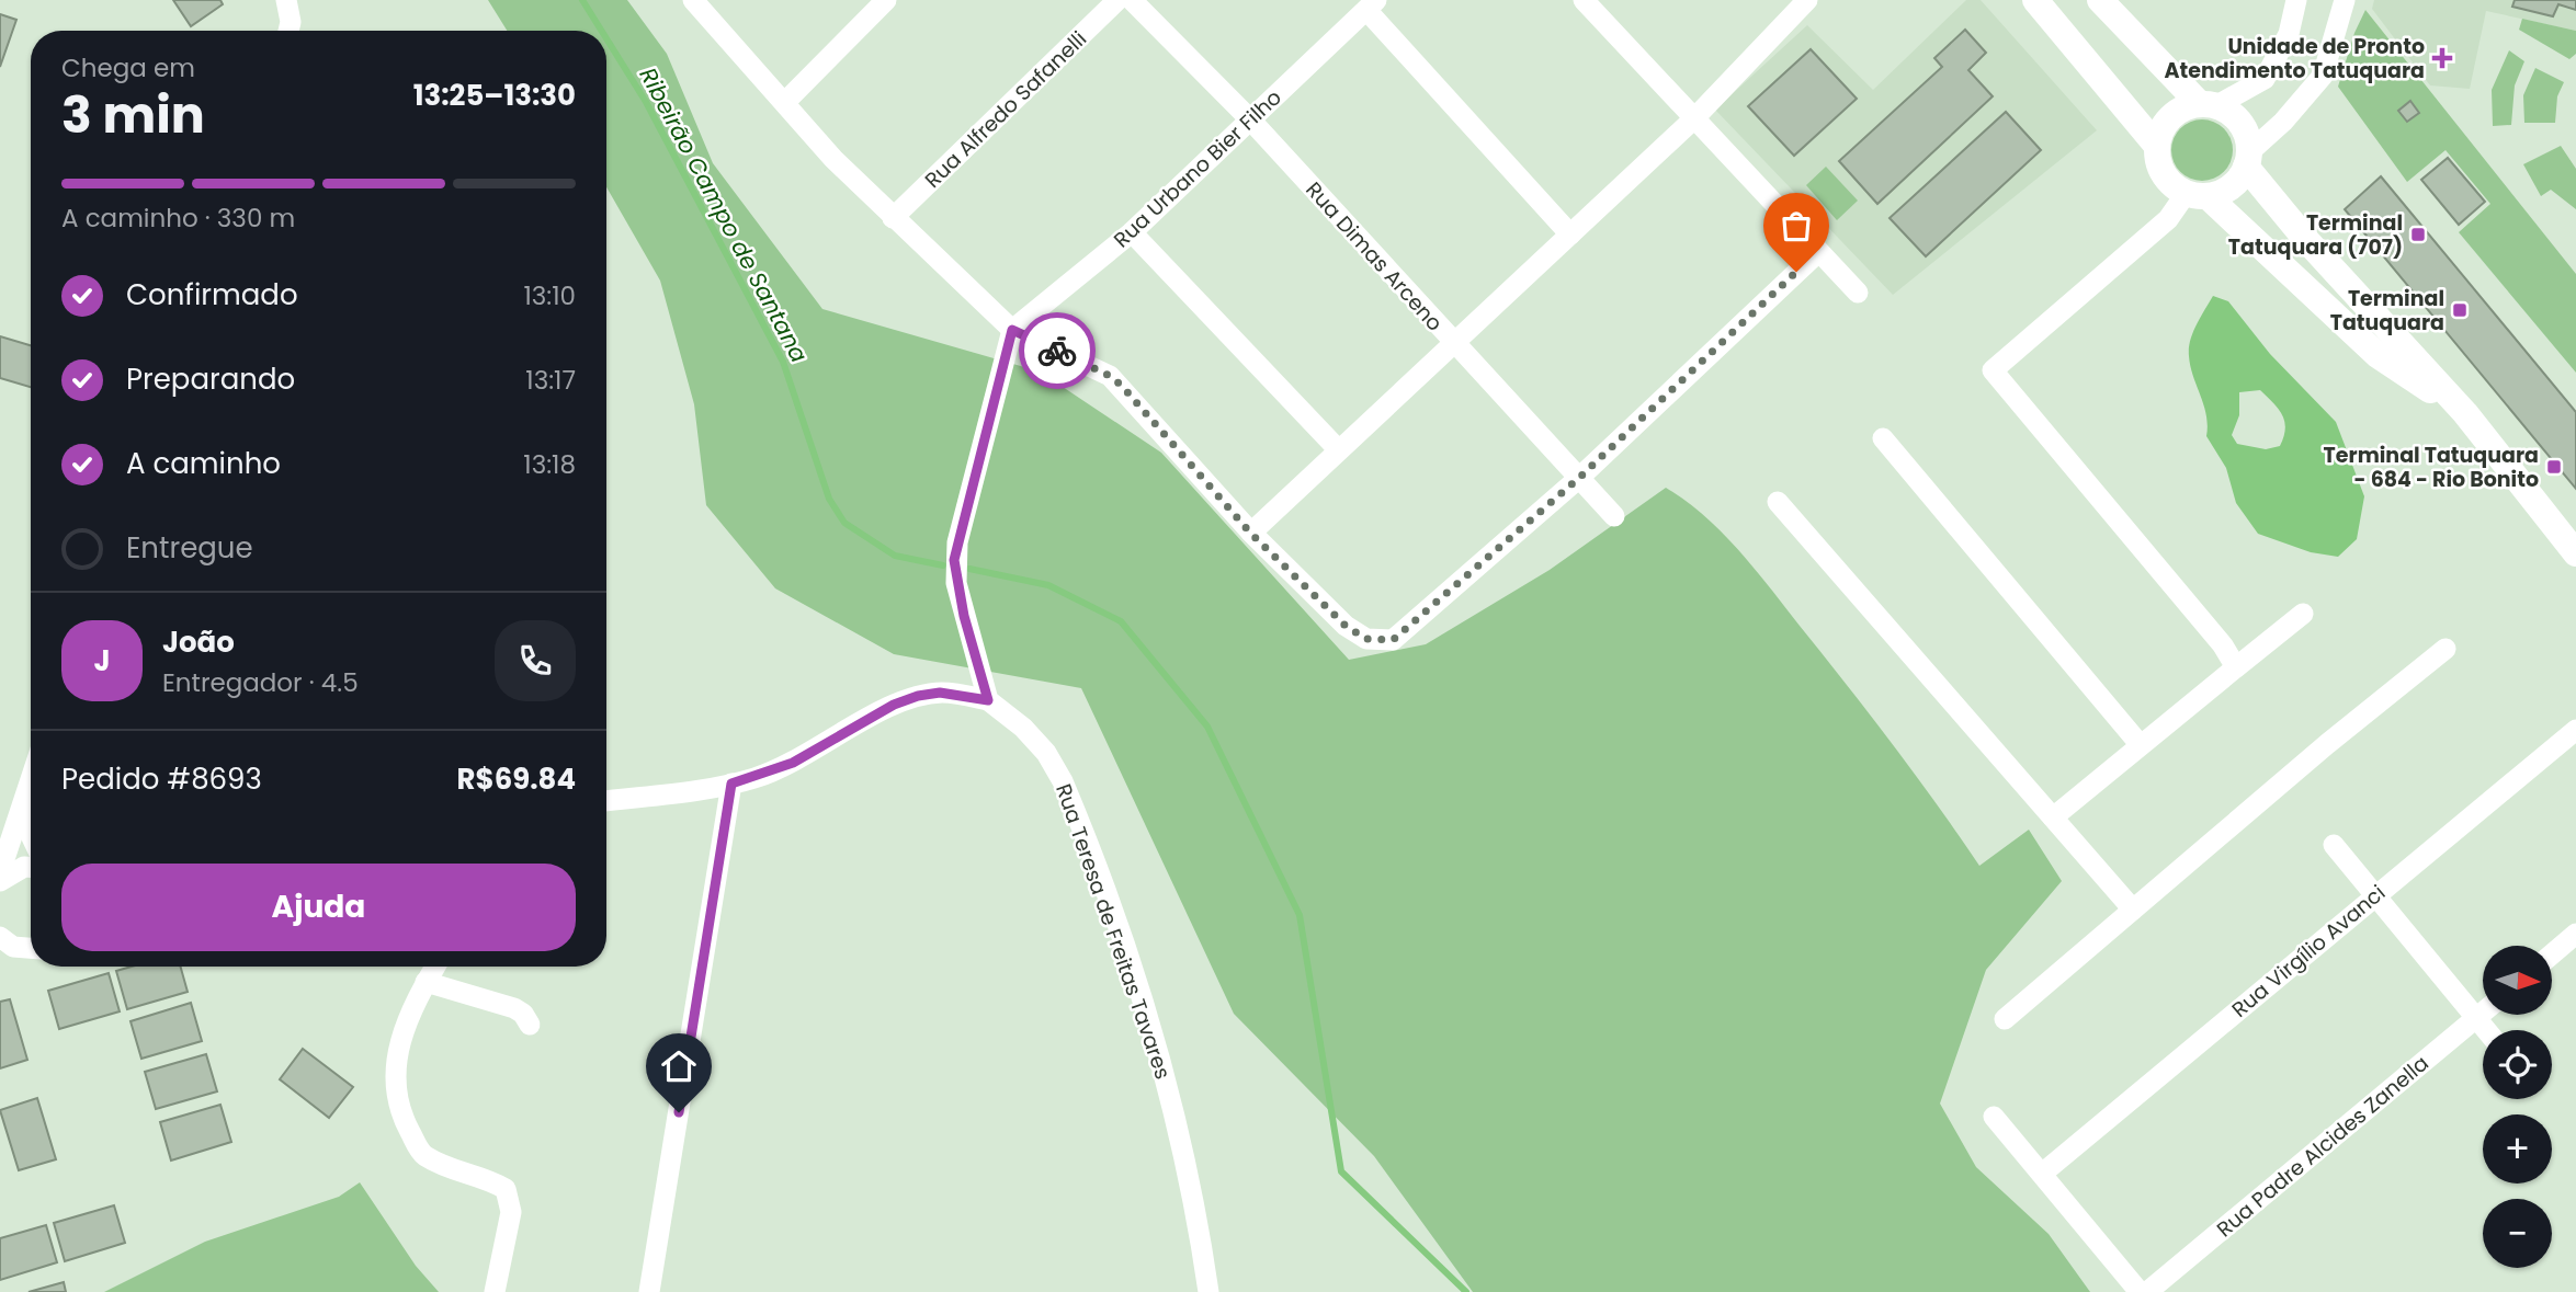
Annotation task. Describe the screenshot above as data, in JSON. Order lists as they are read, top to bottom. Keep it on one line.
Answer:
{"streets":{"street":["Rua Alfredo Safanelli","Rua Urbano Bier Filho","Rua Dimas Arceno","Rua Teresa de Freitas Tavares","Rua Virgílio Avanci","Rua Padre Alcides Zanella"]},"crossings":[["Rua Urbano Bier Filho","Rua Dimas Arceno"]],"water":["Ribeirão Campo de Santana"],"places":{"health":["Unidade de Pronto Atendimento Tatuquara"],"transit":["Terminal Tatuquara (707)","Terminal Tatuquara","Terminal Tatuquara - 684 - Rio Bonito"]},"north":"right","page":{"heading":["3 min","Chega em","13:25–13:30"],"panel":["João","Entregador · 4.5","Pedido #8693","R$69.84"],"bar":"A caminho · 330 m","list":[["Confirmado","13:10"],["Preparando","13:17"],["A caminho","13:18"],"Entregue"],"round":"J","buttons":"Ajuda","map_buttons":["+","−"]}}
